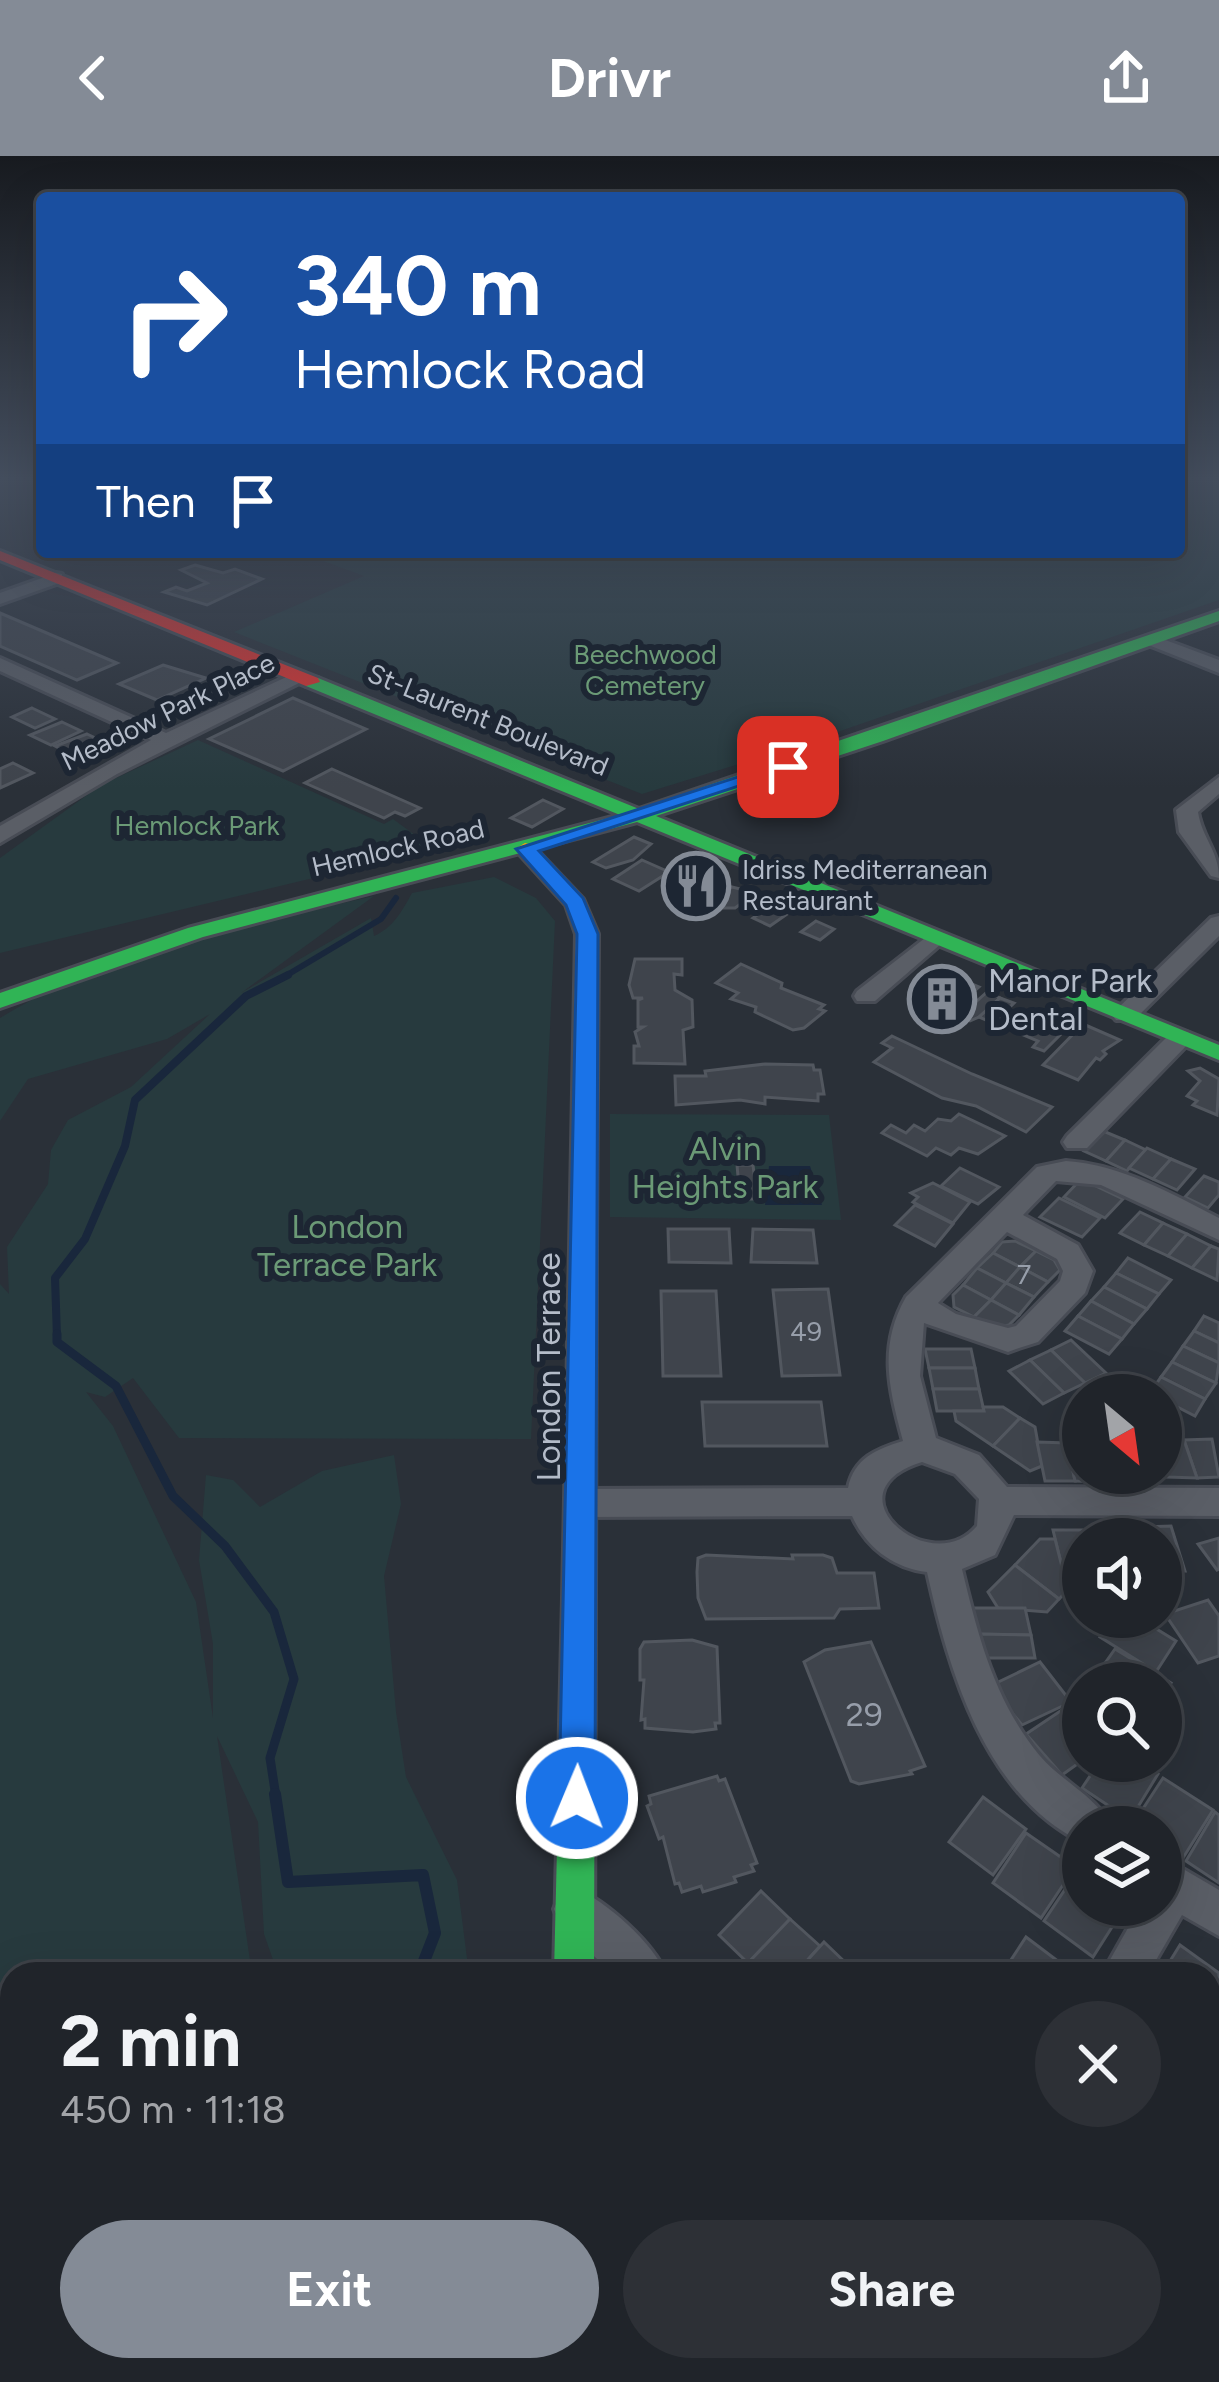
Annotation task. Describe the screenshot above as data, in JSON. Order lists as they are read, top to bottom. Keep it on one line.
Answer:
{"streets":{"street":["Meadow Park Place","St-Laurent Boulevard","Hemlock Road","London Terrace"]},"crossings":[["Meadow Park Place","St-Laurent Boulevard"],["St-Laurent Boulevard","Hemlock Road"],["Hemlock Road","London Terrace"]],"parks":["Beechwood Cemetery","Hemlock Park","Alvin Heights Park","London Terrace Park"],"places":{"restaurant":["Idriss Mediterranean Restaurant"],"building":["Manor Park Dental"]},"house_numbers":["7","49","29"],"north":"bottom right","page":{"header":"Drivr","turn":["340 m","Hemlock Road"],"then":"Then","heading":["2 min","450 m · 11:18"],"buttons":["Exit","Share"]}}
